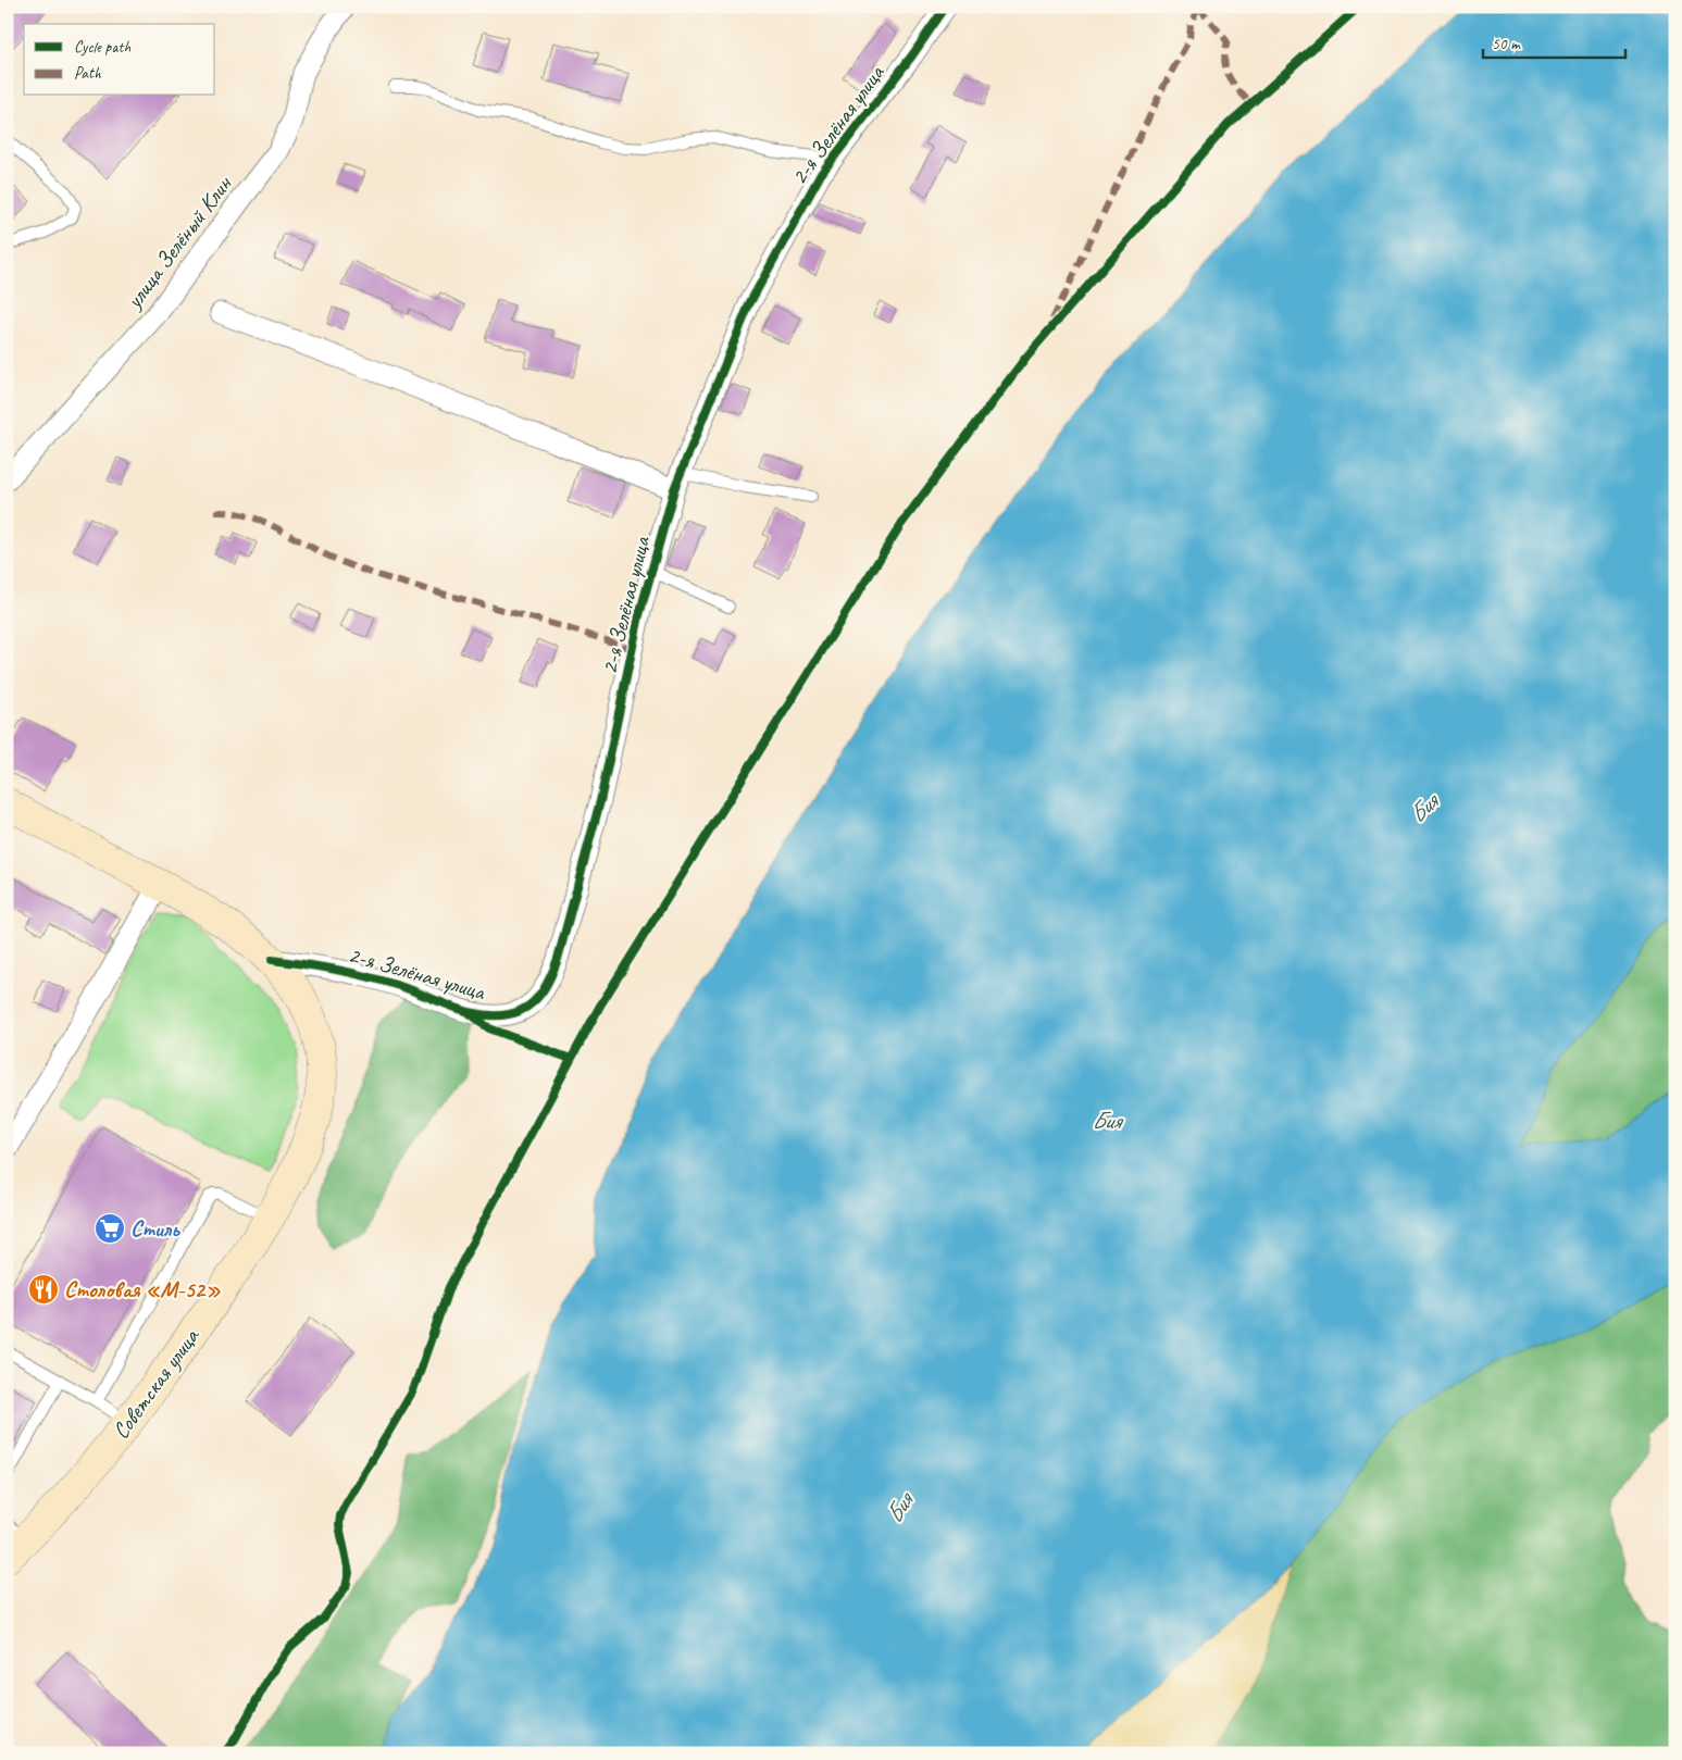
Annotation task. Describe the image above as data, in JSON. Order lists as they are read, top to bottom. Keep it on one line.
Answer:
{"streets":{"main road":["Советская улица"],"street":["2-я Зелёная улица","улица Зелёный Клин"]},"crossings":[["2-я Зелёная улица","Советская улица"]],"water":["Бия"],"places":{"supermarket":["Стиль"],"restaurant":["Столовая «М-52»"]},"legend":["Cycle path","Path"],"scale_bar":"50 m"}
